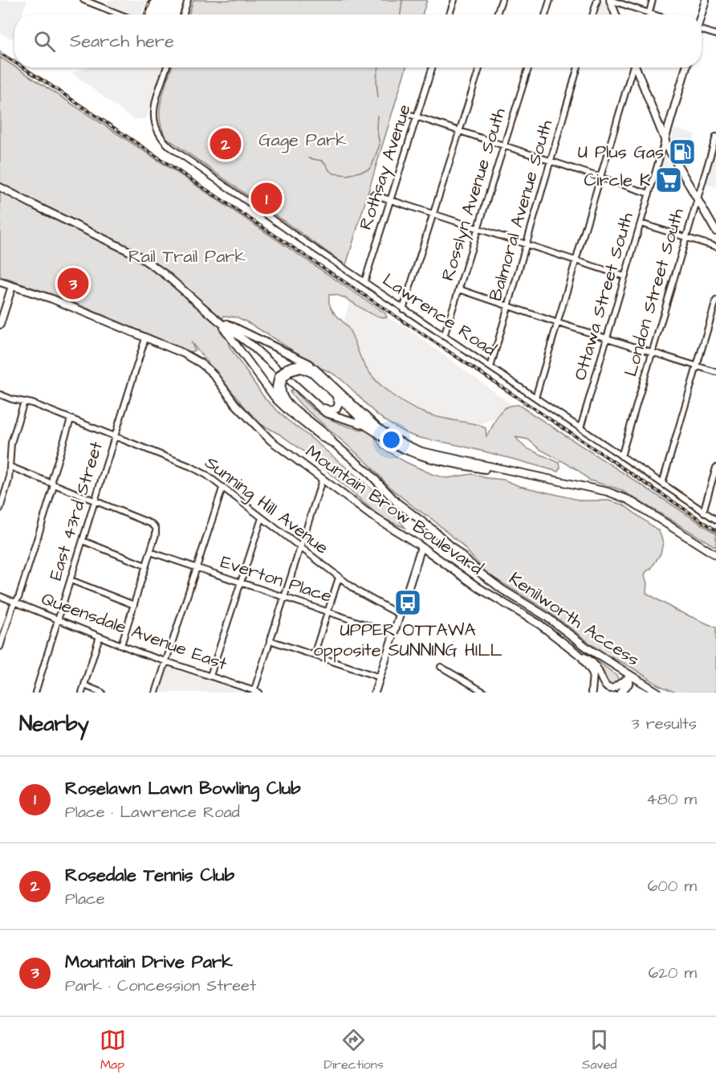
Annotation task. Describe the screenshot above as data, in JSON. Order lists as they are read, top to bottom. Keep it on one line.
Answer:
{"streets":{"main road":["Ottawa Street South","Mountain Brow Boulevard","Kenilworth Access"],"street":["Rothsay Avenue","Rosslyn Avenue South","Balmoral Avenue South","London Street South","Lawrence Road","Sunning Hill Avenue","East 43rd Street","Everton Place","Queensdale Avenue East"]},"crossings":[["Rothsay Avenue","Lawrence Road"],["Rosslyn Avenue South","Lawrence Road"],["Balmoral Avenue South","Lawrence Road"],["London Street South","Lawrence Road"],["Ottawa Street South","Lawrence Road"],["Sunning Hill Avenue","East 43rd Street"],["Mountain Brow Boulevard","East 43rd Street"],["Mountain Brow Boulevard","Kenilworth Access"],["East 43rd Street","Queensdale Avenue East"]],"parks":["Gage Park","Rail Trail Park"],"places":{"fuel station":["U Plus Gas"],"supermarket":["Circle K"],"bus stop":["UPPER OTTAWA opposite SUNNING HILL"]},"page":{"search":"Search here","pins":["2","1","3"],"heading":["Nearby","3 results"],"list":[{"mark":"1","name":"Roselawn Lawn Bowling Club","note":"Place · Lawrence Road","value":"480 m"},{"mark":"2","name":"Rosedale Tennis Club","note":"Place","value":"600 m"},{"mark":"3","name":"Mountain Drive Park","note":"Park · Concession Street","value":"620 m"}],"nav":["Map","Directions","Saved"]}}
